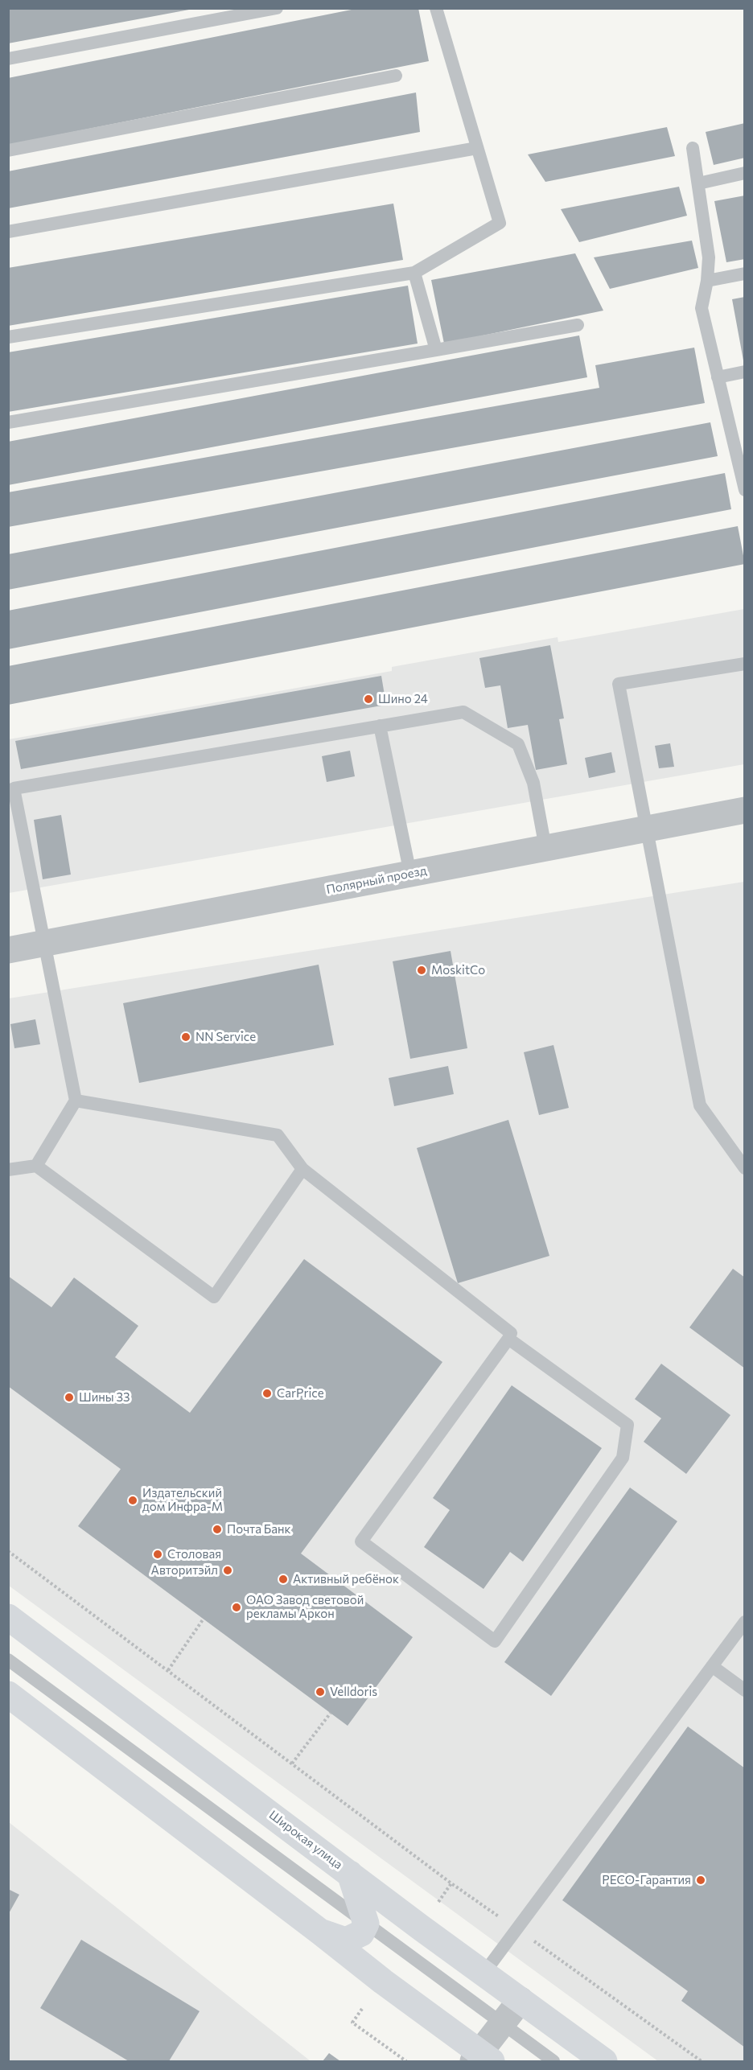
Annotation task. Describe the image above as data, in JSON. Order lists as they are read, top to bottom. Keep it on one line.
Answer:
{"streets":{"main road":["Широкая улица"],"street":["Полярный проезд"]},"places":["Шино 24","MoskitCo","NN Service","CarPrice","Шины 33","Издательский дом Инфра-М","Почта Банк","Столовая","Авторитэйл","Активный ребёнок","ОАО Завод световой рекламы Аркон","Velldoris","РЕСО-Гарантия"]}
